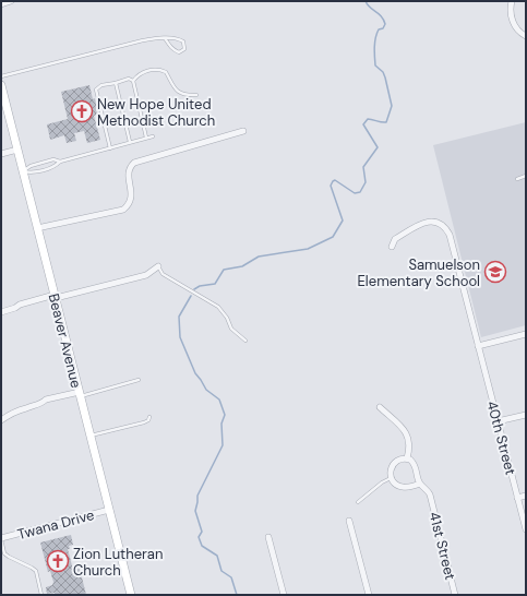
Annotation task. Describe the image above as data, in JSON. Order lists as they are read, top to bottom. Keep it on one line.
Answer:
{"streets":{"main road":["Beaver Avenue"],"street":["40th Street","Twana Drive","41st Street"]},"crossings":[["Beaver Avenue","Twana Drive"]],"places":{"church":["New Hope United Methodist Church","Zion Lutheran Church"],"school or university":["Samuelson Elementary School"]}}
